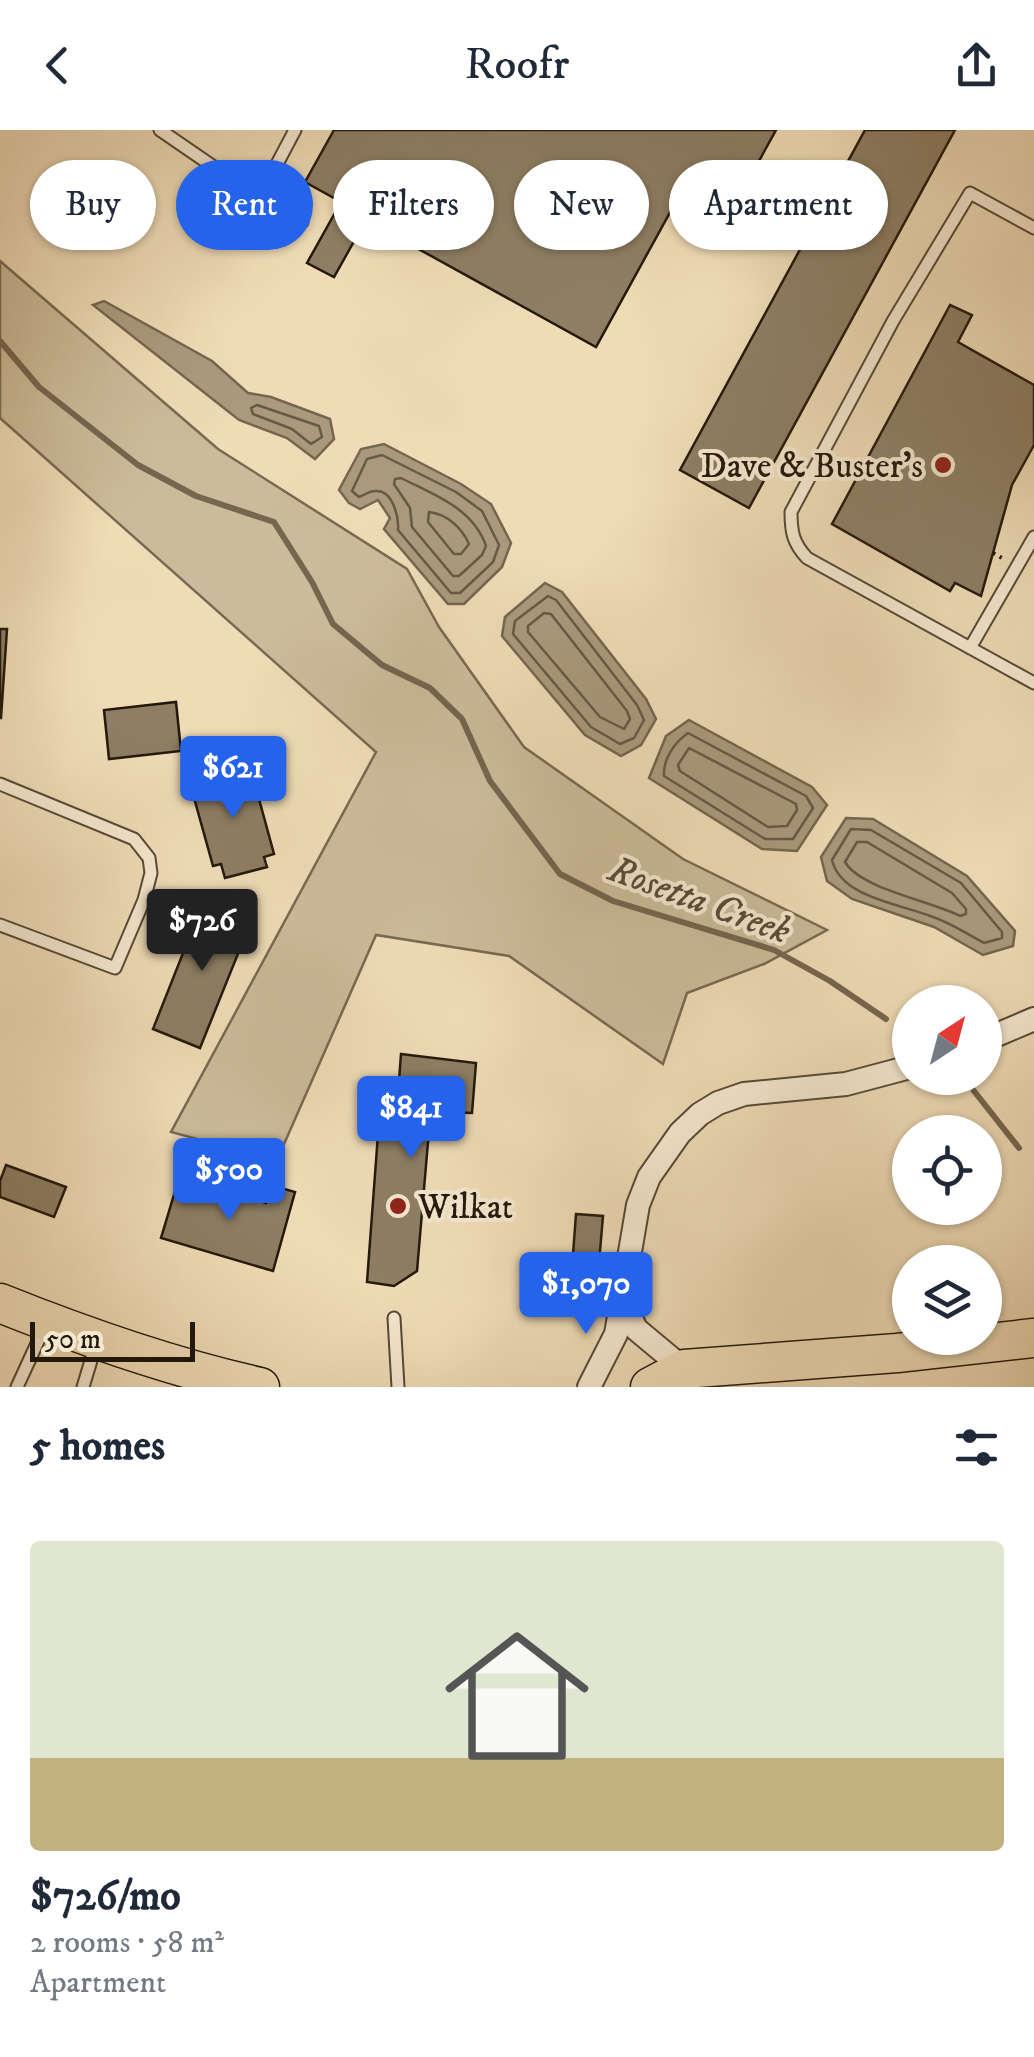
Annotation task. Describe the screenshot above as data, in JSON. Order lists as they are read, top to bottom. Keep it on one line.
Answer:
{"water":["Rosetta Creek"],"places":["Dave & Buster's","Wilkat"],"scale_bar":"50 m","north":"top right","page":{"header":"Roofr","chip":["Buy","Rent","Filters","New","Apartment"],"price":["$621","$726","$841","$500","$1,070"],"scale":"50 m","heading":"5 homes","list":[{"name":"$726/mo","note":"2 rooms · 58 m² · Apartment"}]}}
